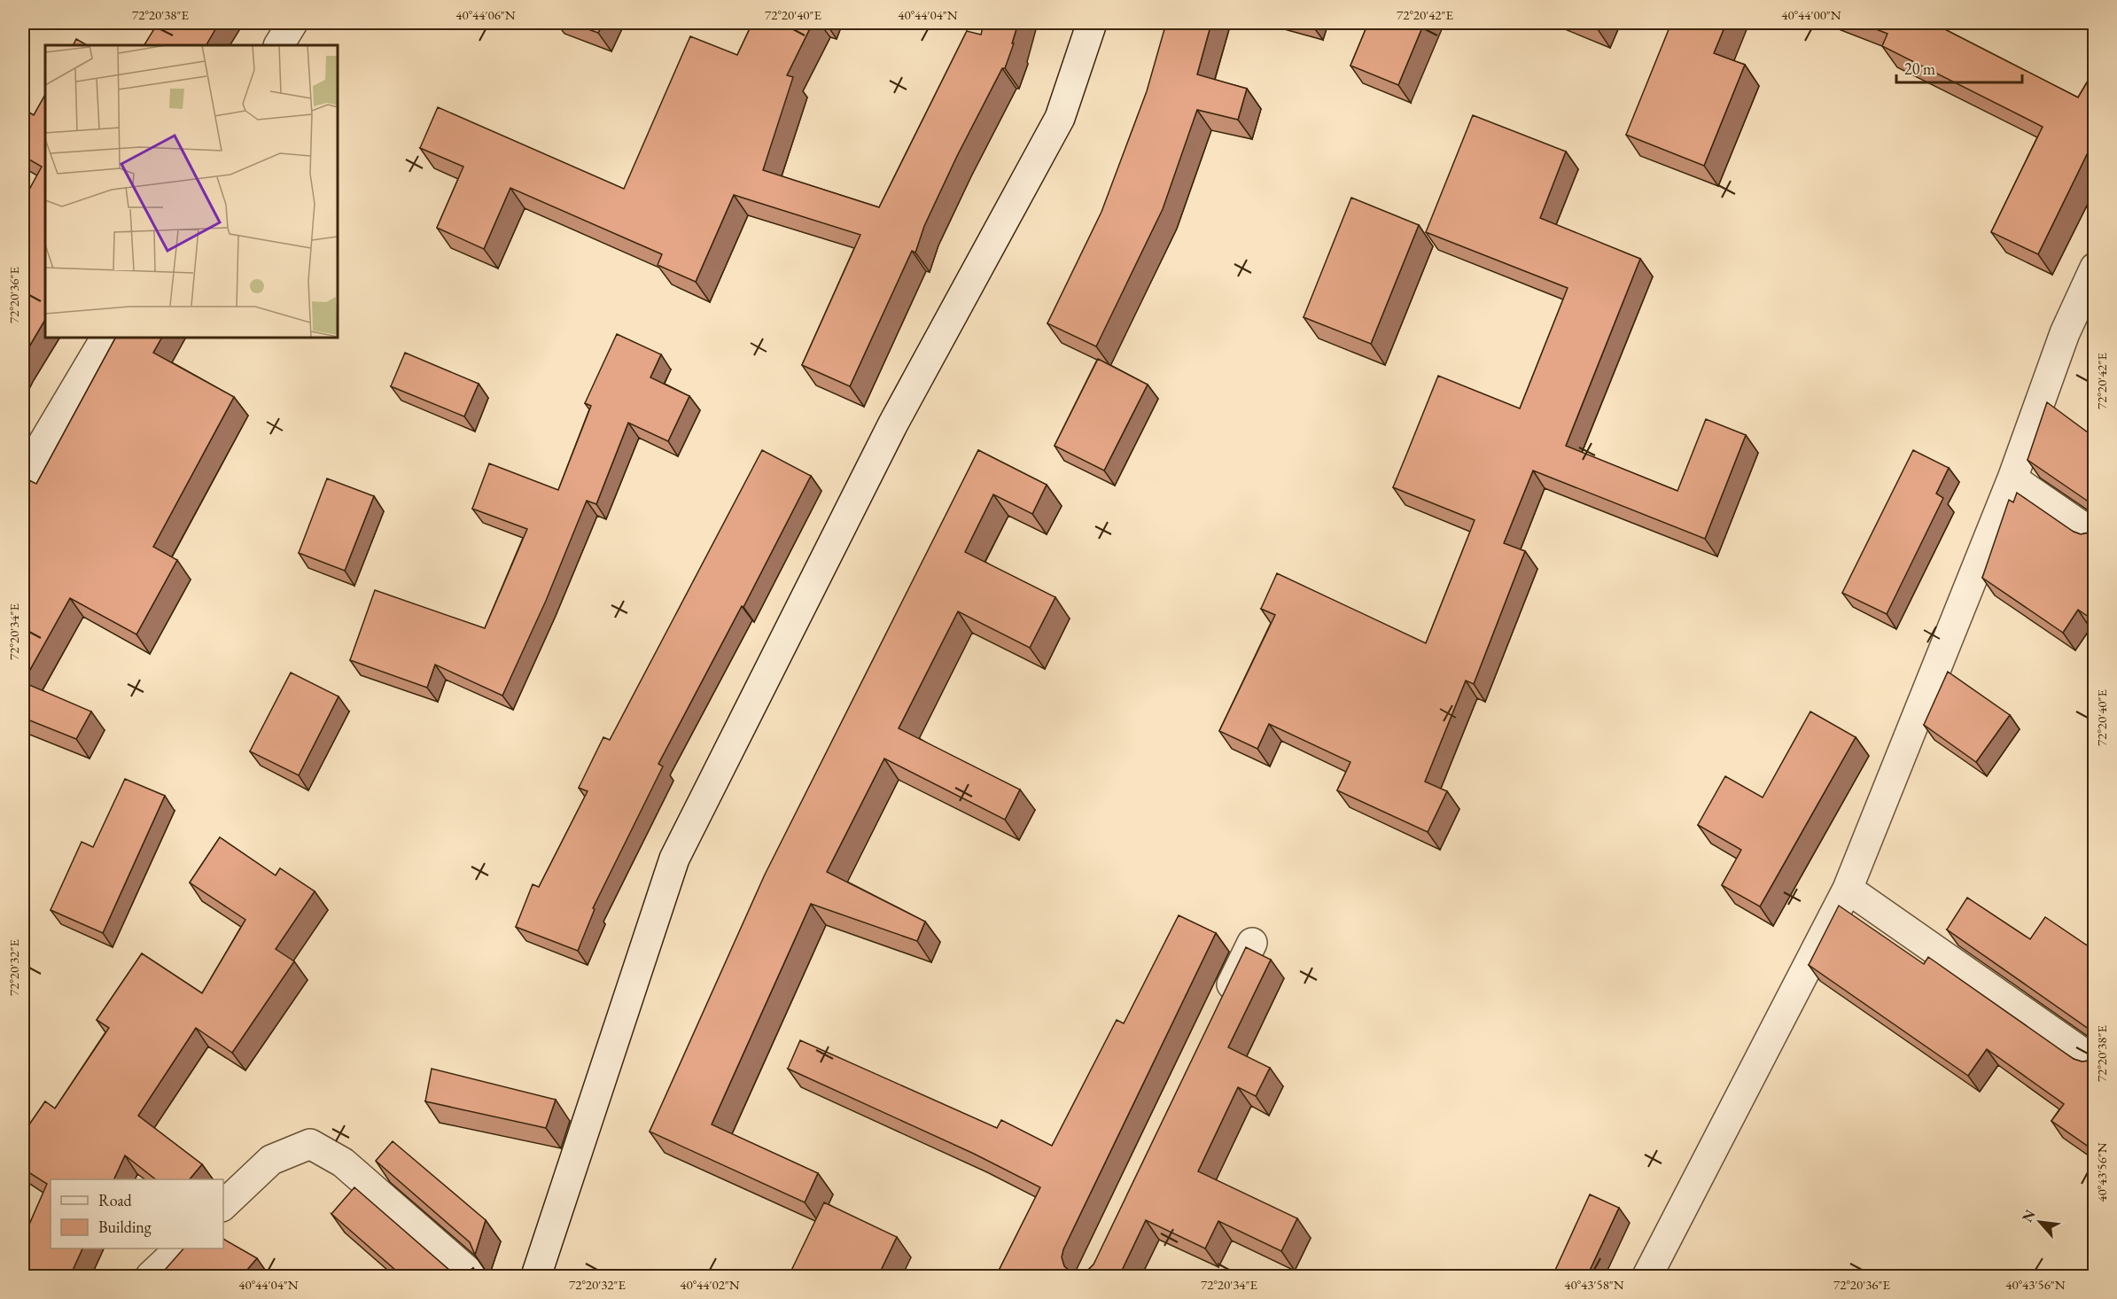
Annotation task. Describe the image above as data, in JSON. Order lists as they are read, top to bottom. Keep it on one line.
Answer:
{"legend":["Road","Building"],"scale_bar":"20 m","north":"top left","coordinates":["72°20'38\"E","40°44'06\"N","72°20'40\"E","40°44'04\"N","72°20'42\"E","40°44'00\"N","72°20'36\"E","72°20'34\"E","72°20'32\"E","40°43'56\"N","40°44'02\"N","40°43'58\"N"]}
